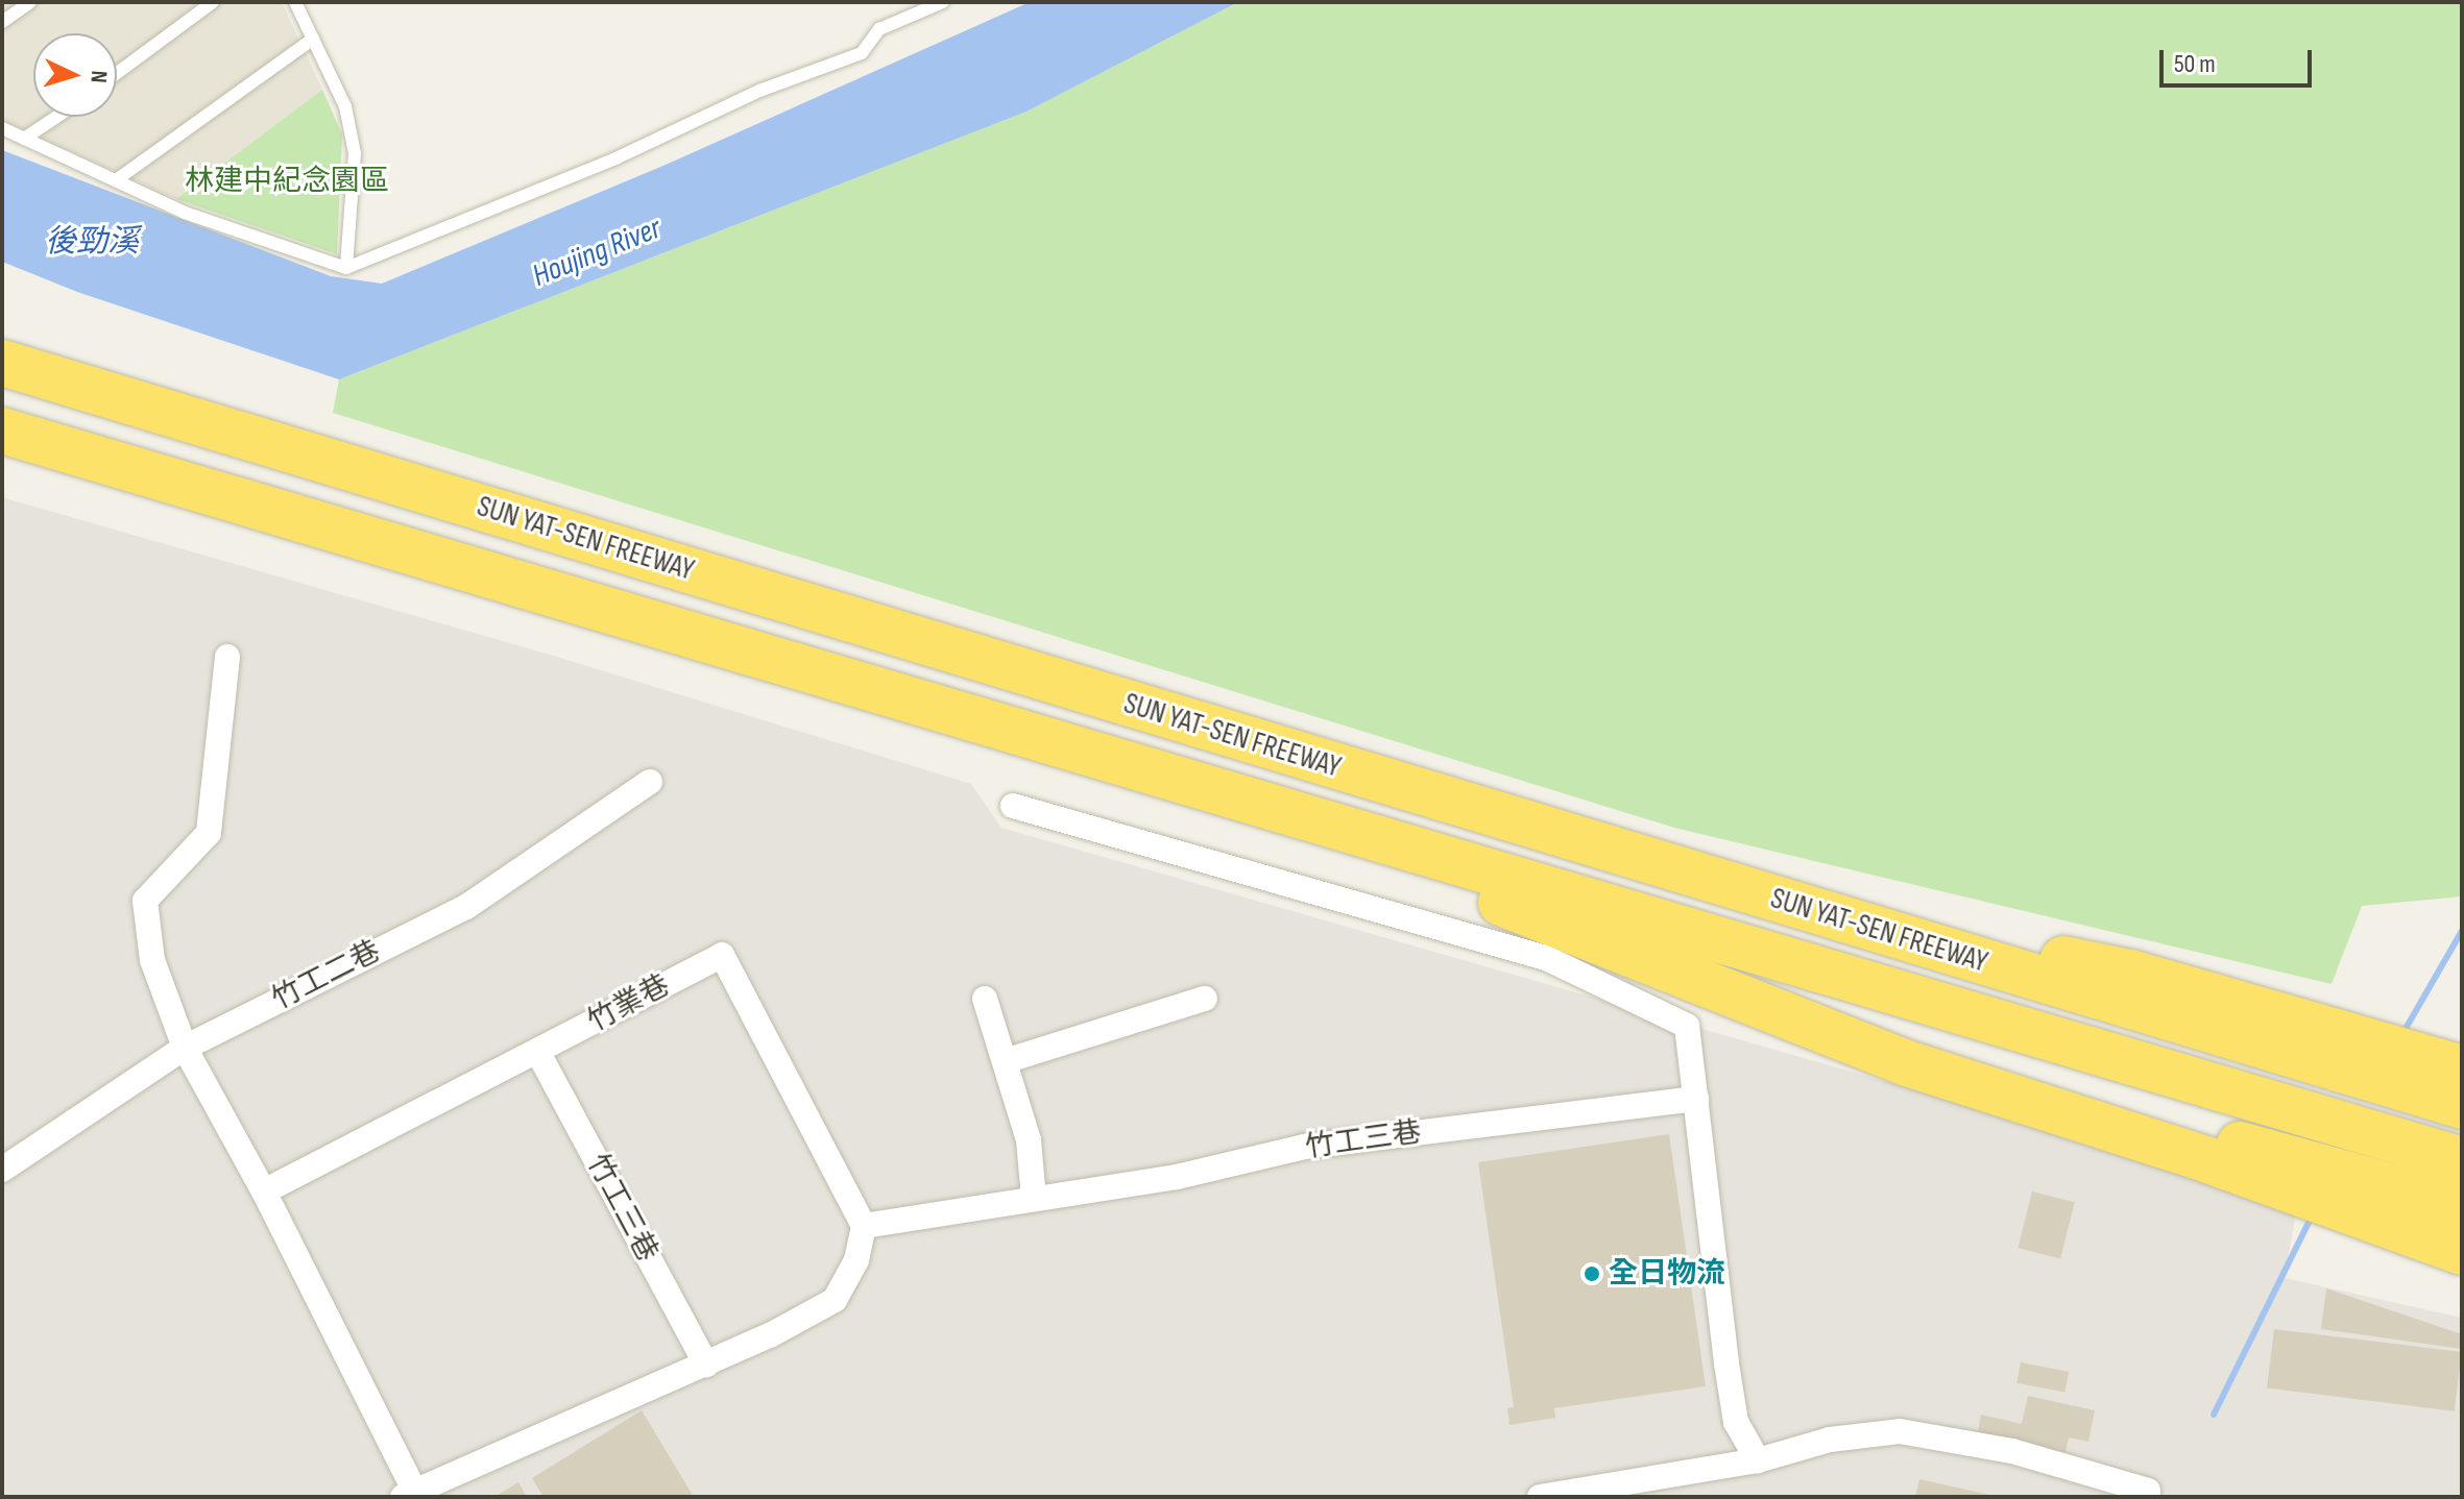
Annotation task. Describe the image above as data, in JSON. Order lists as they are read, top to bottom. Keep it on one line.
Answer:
{"streets":{"highway":["SUN YAT-SEN FREEWAY"],"street":["竹工二巷","竹業巷","竹工三巷"]},"crossings":[["竹業巷","竹工三巷"]],"water":["後勁溪","Houjing River"],"parks":["林建中紀念園區"],"places":["全日物流"],"scale_bar":"50 m","north":"right"}
